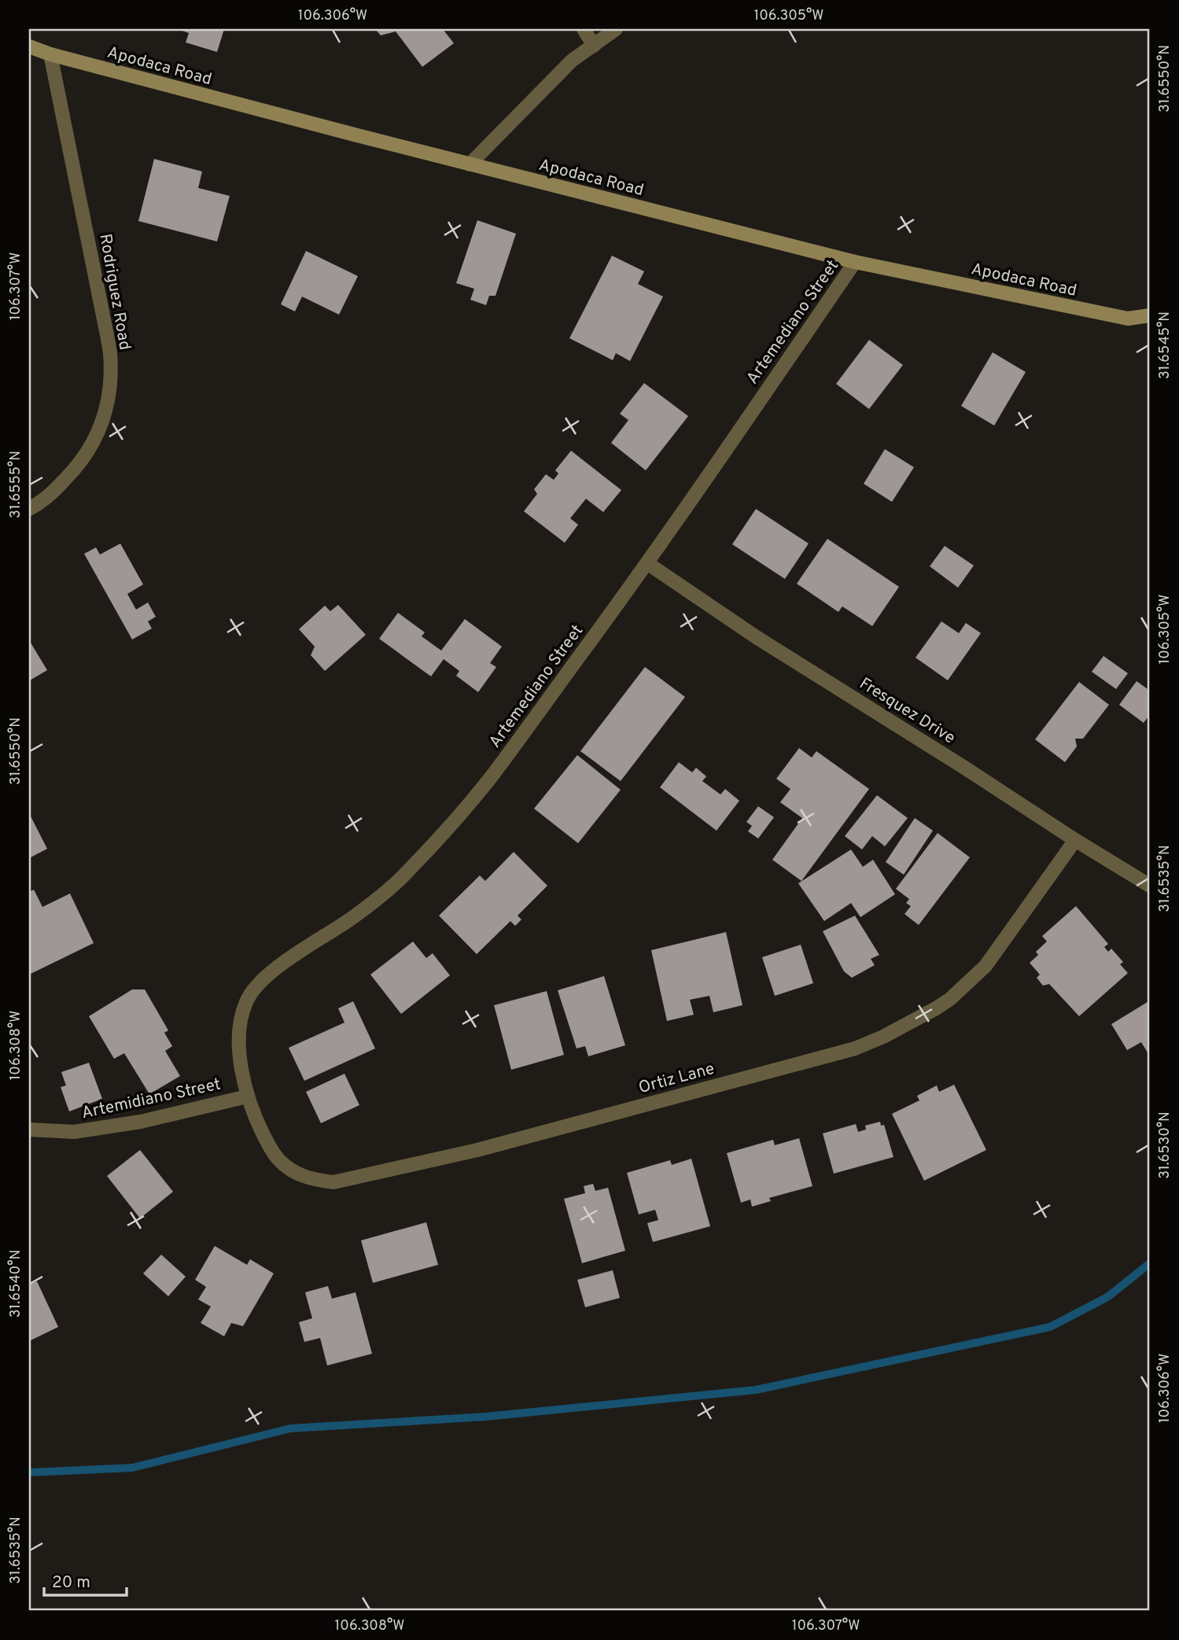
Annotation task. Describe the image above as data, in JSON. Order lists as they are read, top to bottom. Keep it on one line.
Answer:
{"streets":{"street":["Apodaca Road","Rodriguez Road","Artemediano Street","Fresquez Drive","Ortiz Lane","Artemidiano Street"]},"crossings":[["Apodaca Road","Rodriguez Road"],["Apodaca Road","Artemediano Street"],["Artemediano Street","Fresquez Drive"],["Artemediano Street","Ortiz Lane"],["Artemediano Street","Artemidiano Street"],["Fresquez Drive","Ortiz Lane"],["Ortiz Lane","Artemidiano Street"]],"scale_bar":"20 m","coordinates":["106.306°W","106.305°W","31.6550°N","106.307°W","31.6545°N","31.6555°N","31.6535°N","106.308°W","31.6530°N","31.6540°N"]}
